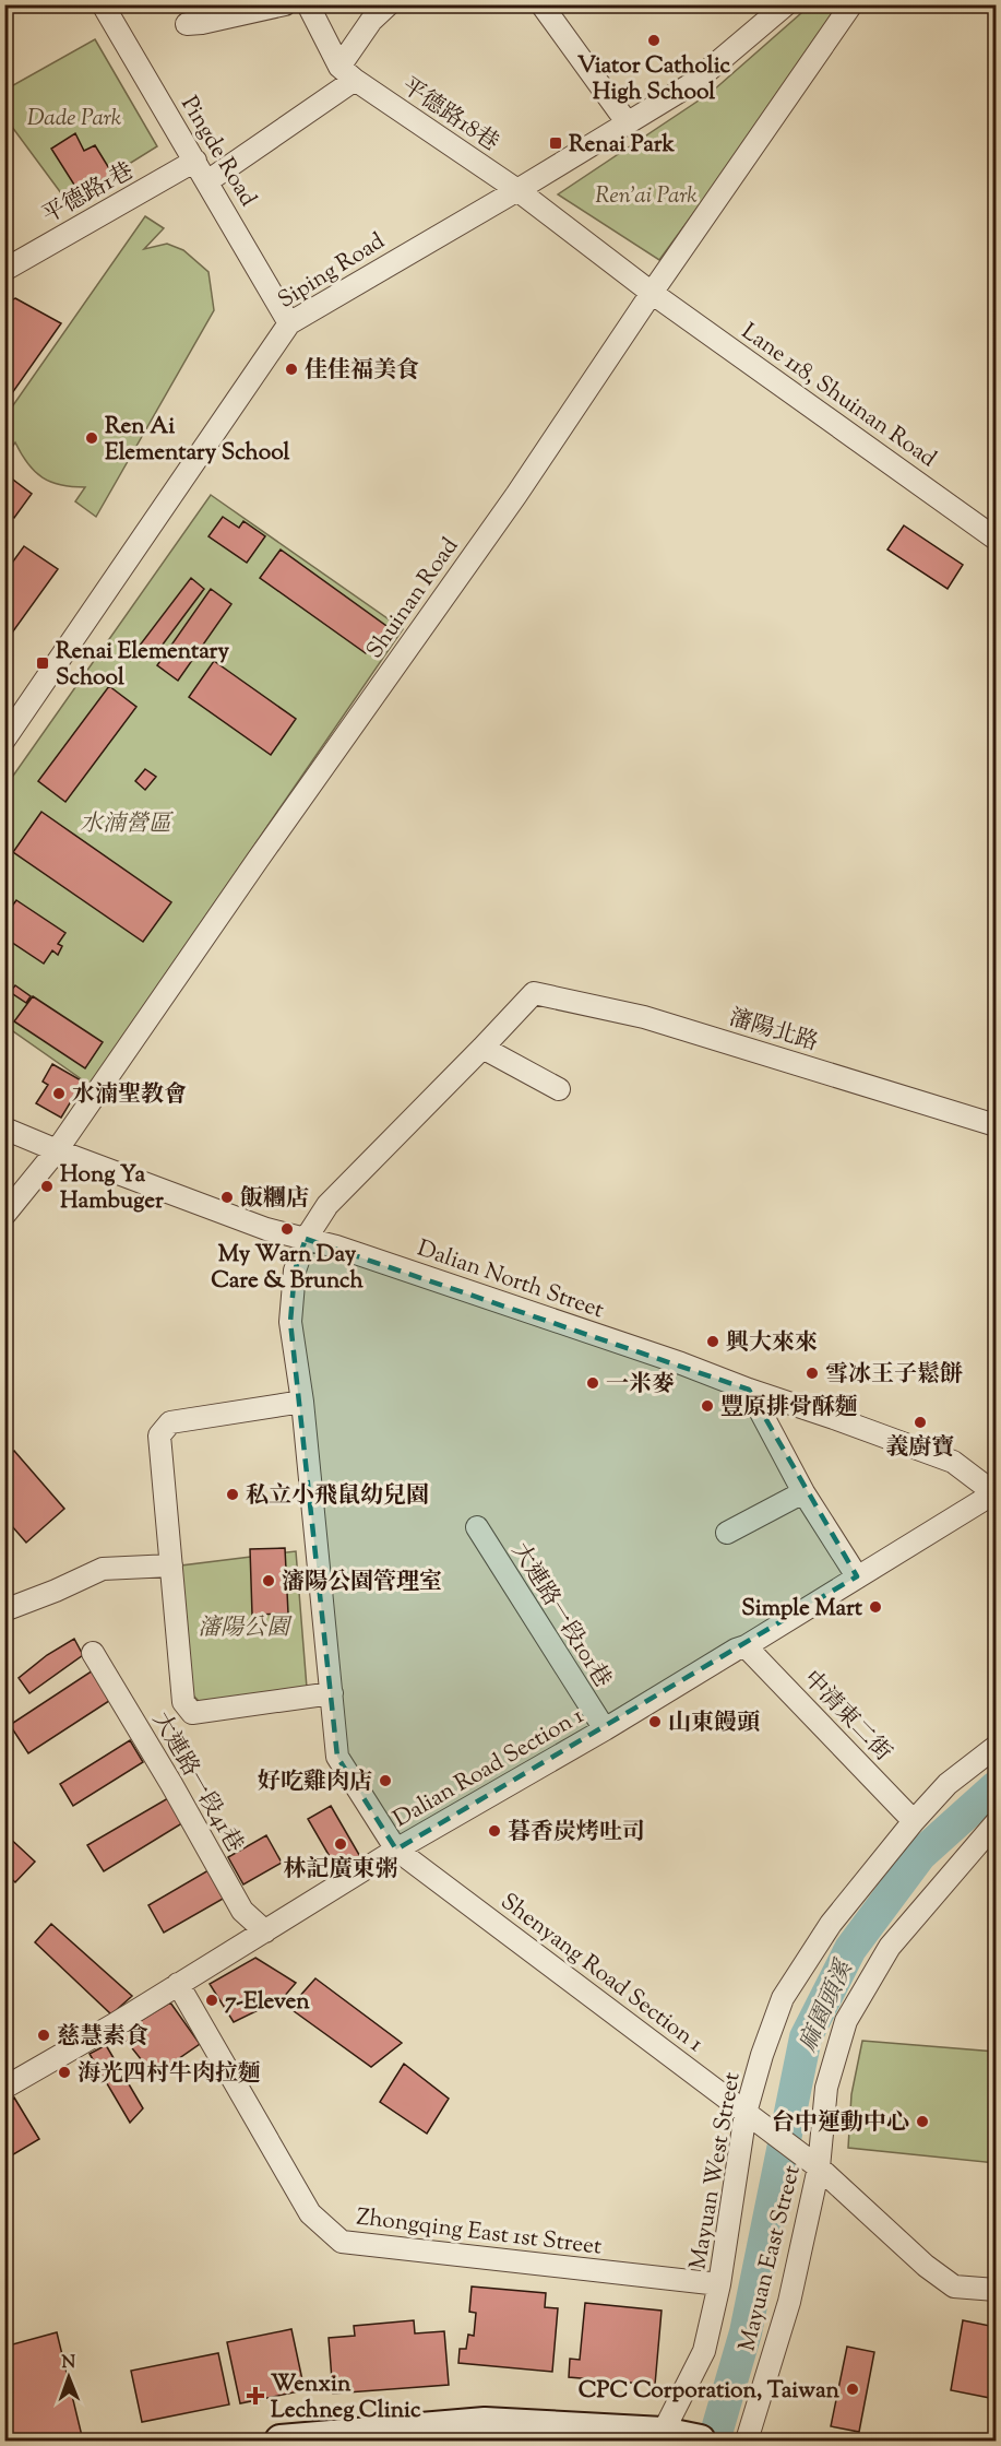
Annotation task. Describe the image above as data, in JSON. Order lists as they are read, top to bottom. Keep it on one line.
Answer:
{"streets":{"street":["平德路18巷","Pingde Road","平德路1巷","Siping Road","Lane 118, Shuinan Road","Shuinan Road","瀋陽北路","Dalian North Street","大連路一段101巷","中清東二街","Dalian Road Section 1","大連路一段41巷","Shenyang Road Section 1","Mayuan West Street","Zhongqing East 1st Street","Mayuan East Street"]},"crossings":[["平德路18巷","Siping Road"],["平德路18巷","Lane 118, Shuinan Road"],["平德路18巷","Shuinan Road"],["Pingde Road","平德路1巷"],["Pingde Road","Siping Road"],["Lane 118, Shuinan Road","Shuinan Road"],["Shuinan Road","Dalian North Street"],["Dalian North Street","Dalian Road Section 1"],["大連路一段101巷","Dalian Road Section 1"],["中清東二街","Dalian Road Section 1"],["中清東二街","Mayuan West Street"],["Dalian Road Section 1","大連路一段41巷"],["Dalian Road Section 1","Shenyang Road Section 1"],["Dalian Road Section 1","Zhongqing East 1st Street"],["Shenyang Road Section 1","Mayuan West Street"],["Shenyang Road Section 1","Mayuan East Street"],["Mayuan West Street","Zhongqing East 1st Street"]],"water":["麻園頭溪"],"parks":["Dade Park","Ren'ai Park","水湳營區","瀋陽公園"],"places":{"other":["Viator Catholic High School","佳佳福美食","Ren Ai Elementary School","水湳聖教會","Hong Ya Hambuger","飯糰店","My Warn Day Care & Brunch","興大來來","雪冰王子鬆餅","一米麥","豐原排骨酥麵","義廚寶","私立小飛鼠幼兒園","瀋陽公園管理室","Simple Mart","山東饅頭","好吃雞肉店","暮香炭烤吐司","林記廣東粥","7-Eleven","慈慧素食","海光四村牛肉拉麵","台中運動中心","CPC Corporation, Taiwan"],"transit":["Renai Park","Renai Elementary School"],"health":["Wenxin Lechneg Clinic"]},"north":"top"}
